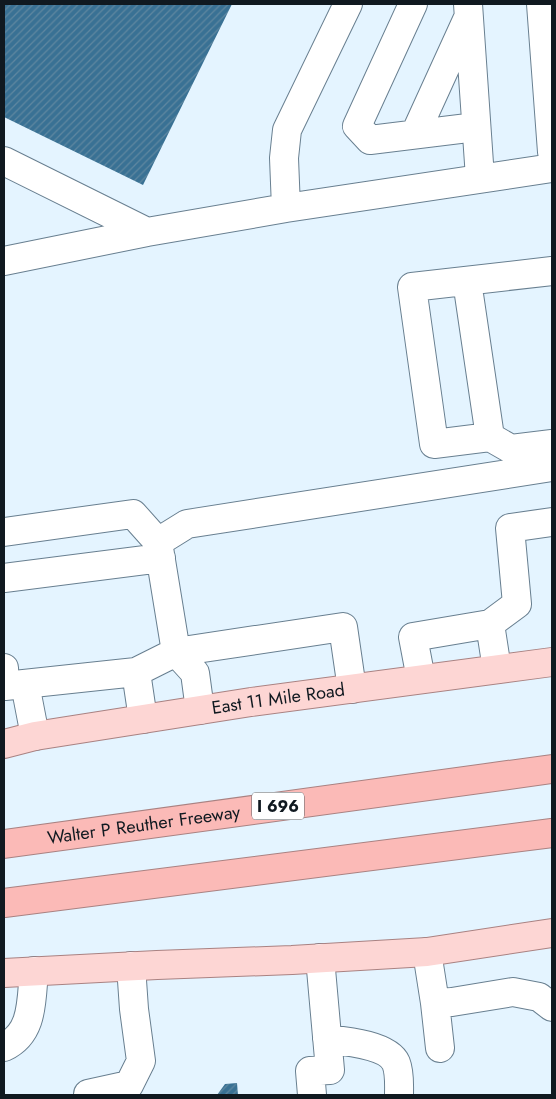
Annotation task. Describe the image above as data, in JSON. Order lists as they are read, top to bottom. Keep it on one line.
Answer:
{"streets":{"highway":["I 696","Walter P Reuther Freeway"],"main road":["East 11 Mile Road"]}}
